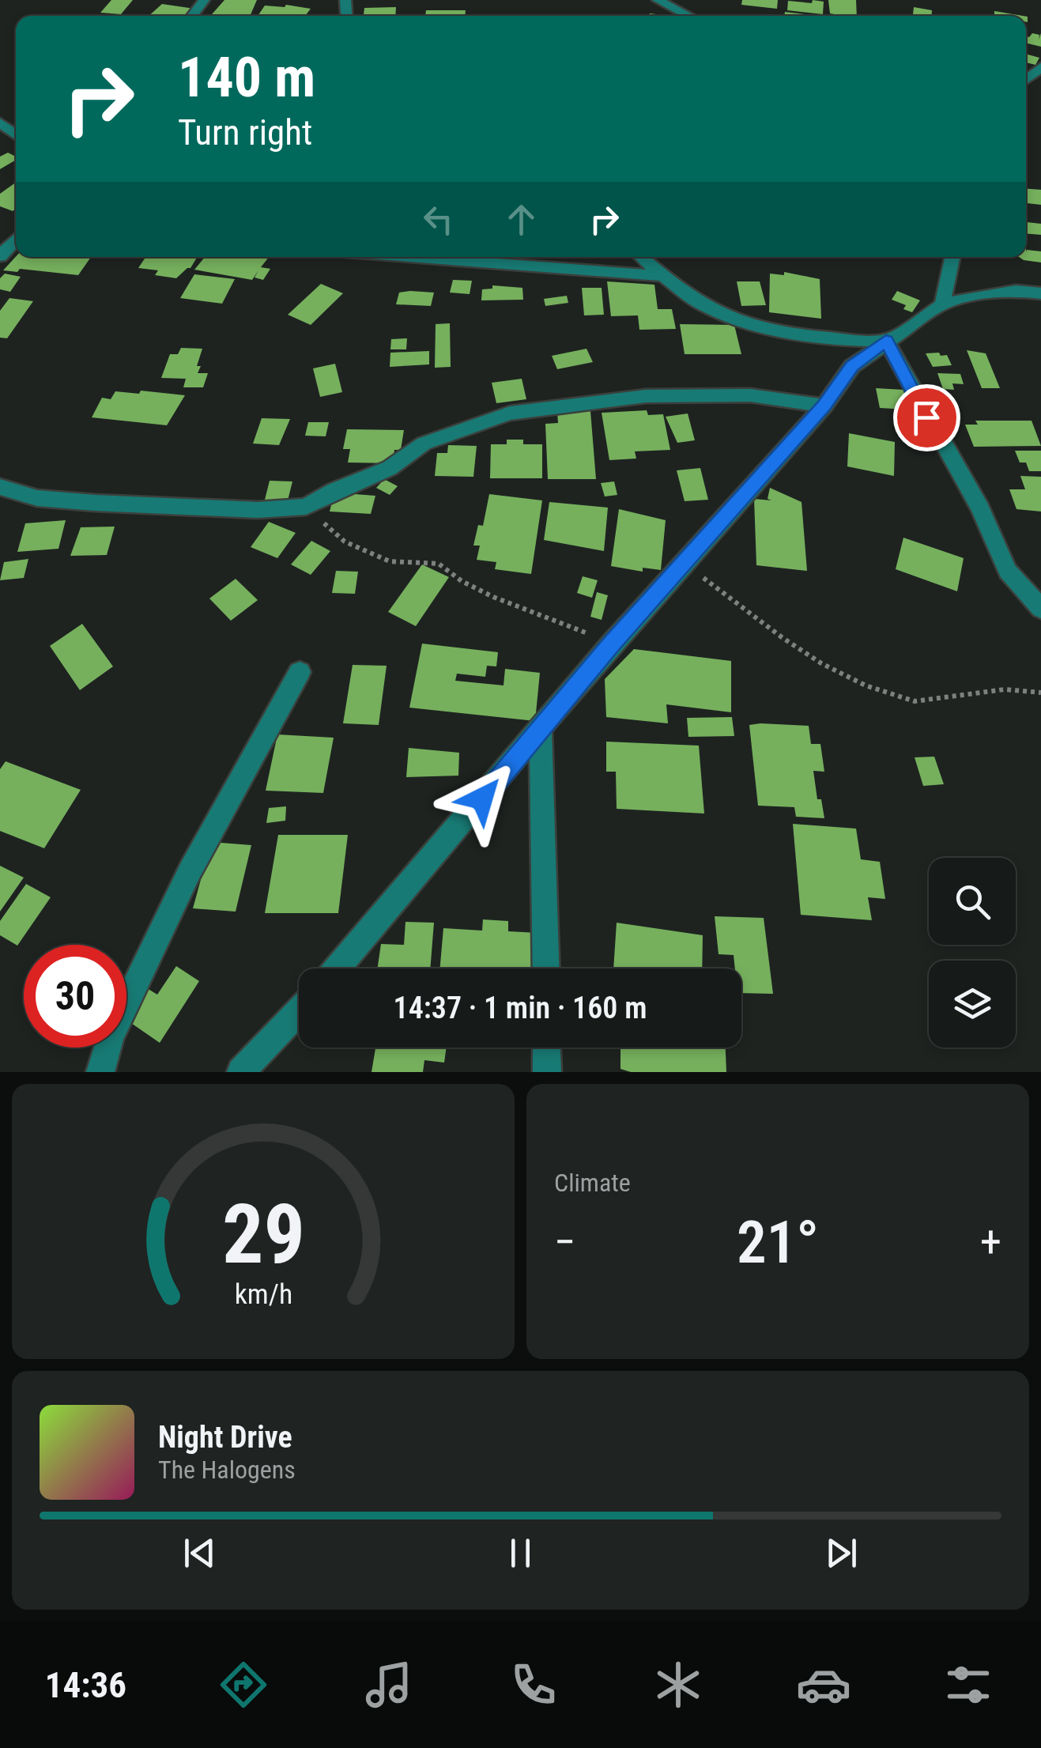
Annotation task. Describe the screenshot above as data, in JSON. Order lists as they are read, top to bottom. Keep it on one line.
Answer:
{"page":{"turn":["140 m","Turn right"],"limit":"30","trip":"14:37 · 1 min · 160 m","tile":"Climate","heat":["−","21°","+"],"song":["Night Drive","The Halogens"],"tabs":"14:36","gauge":["29","km/h"]}}
